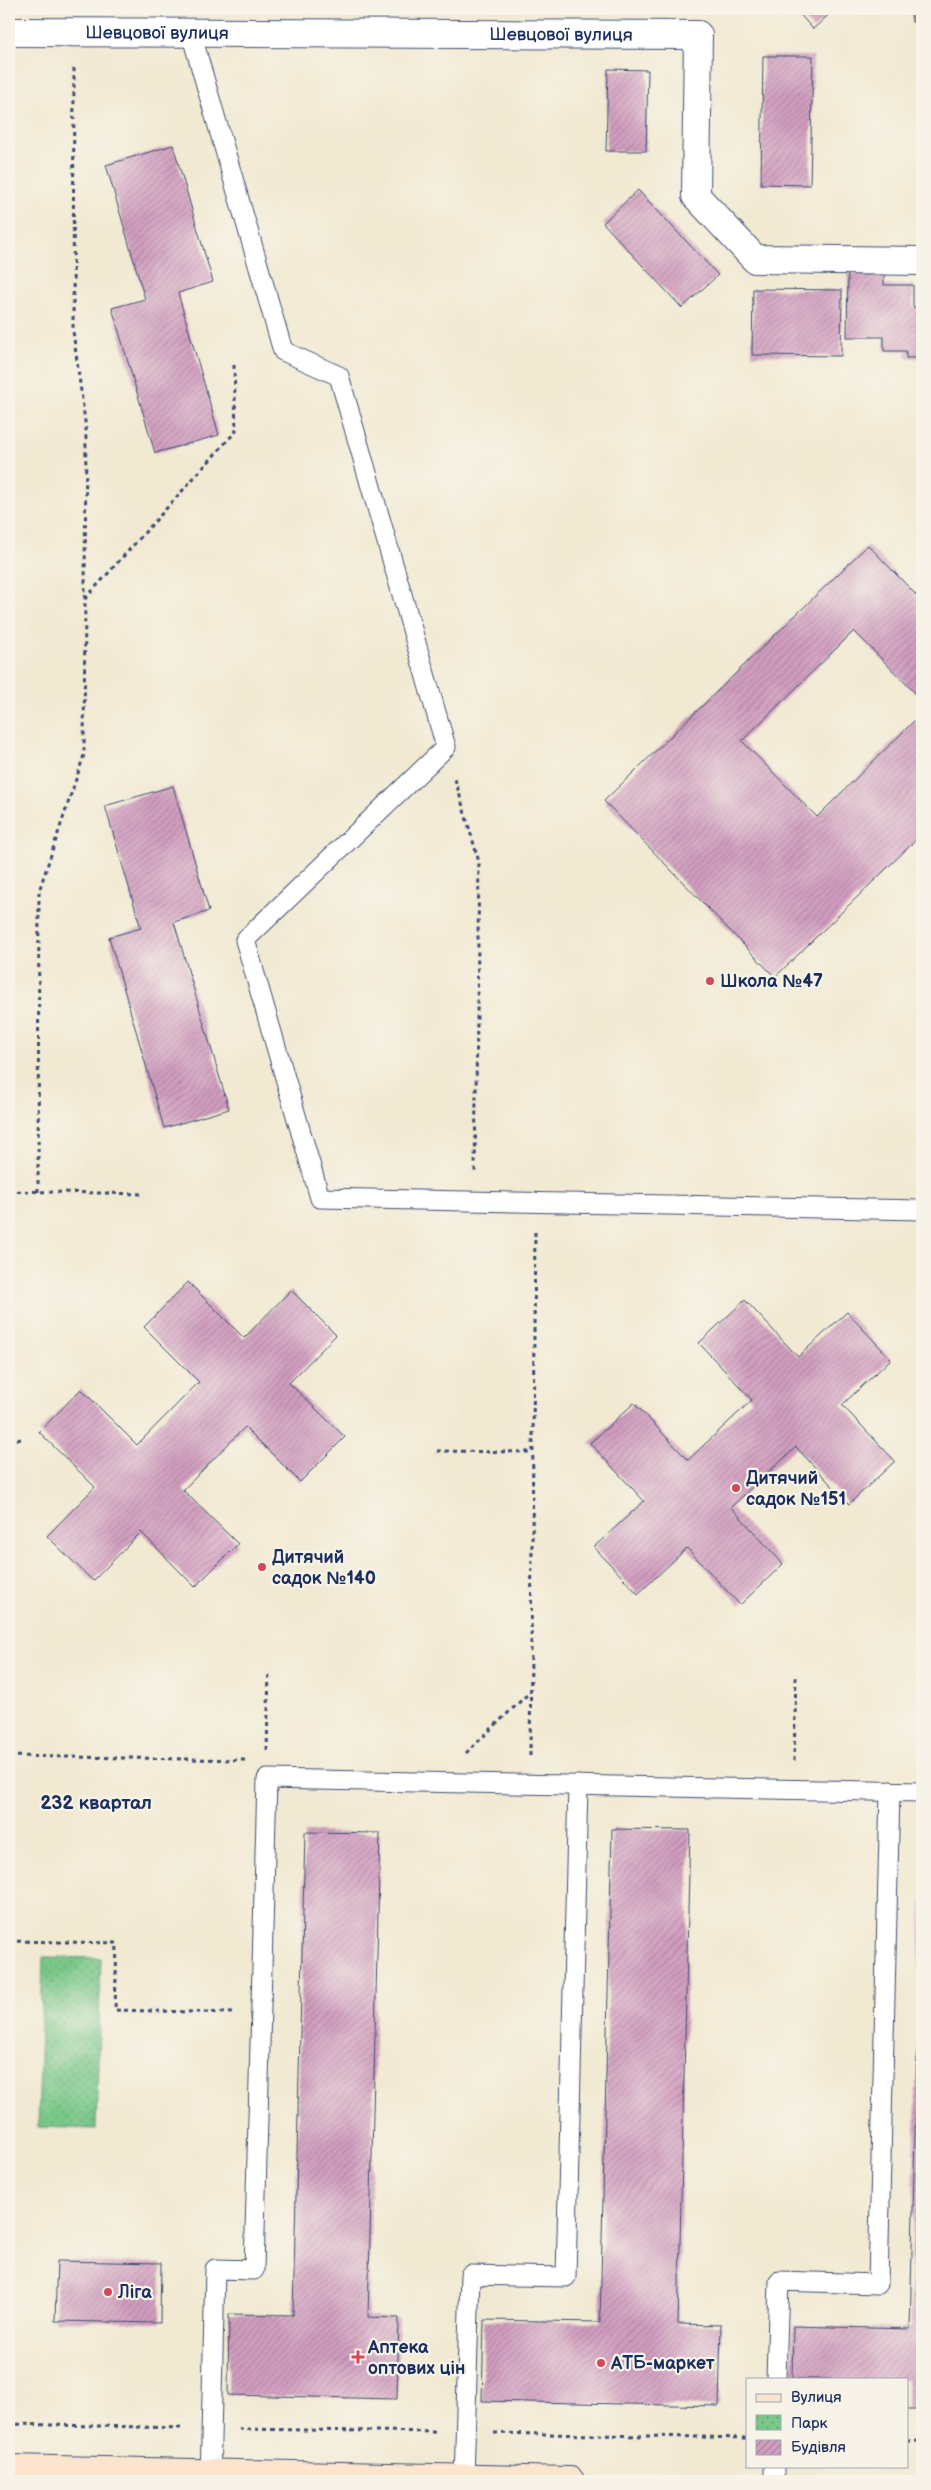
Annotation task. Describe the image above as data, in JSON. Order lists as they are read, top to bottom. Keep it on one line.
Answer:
{"streets":{"street":["Шевцової вулиця"]},"districts":["232 квартал"],"places":{"other":["Школа №47","Дитячий садок №151","Дитячий садок №140","Ліга","АТБ-маркет"],"health":["Аптека оптових цін"]},"legend":["Вулиця","Парк","Будівля"]}
